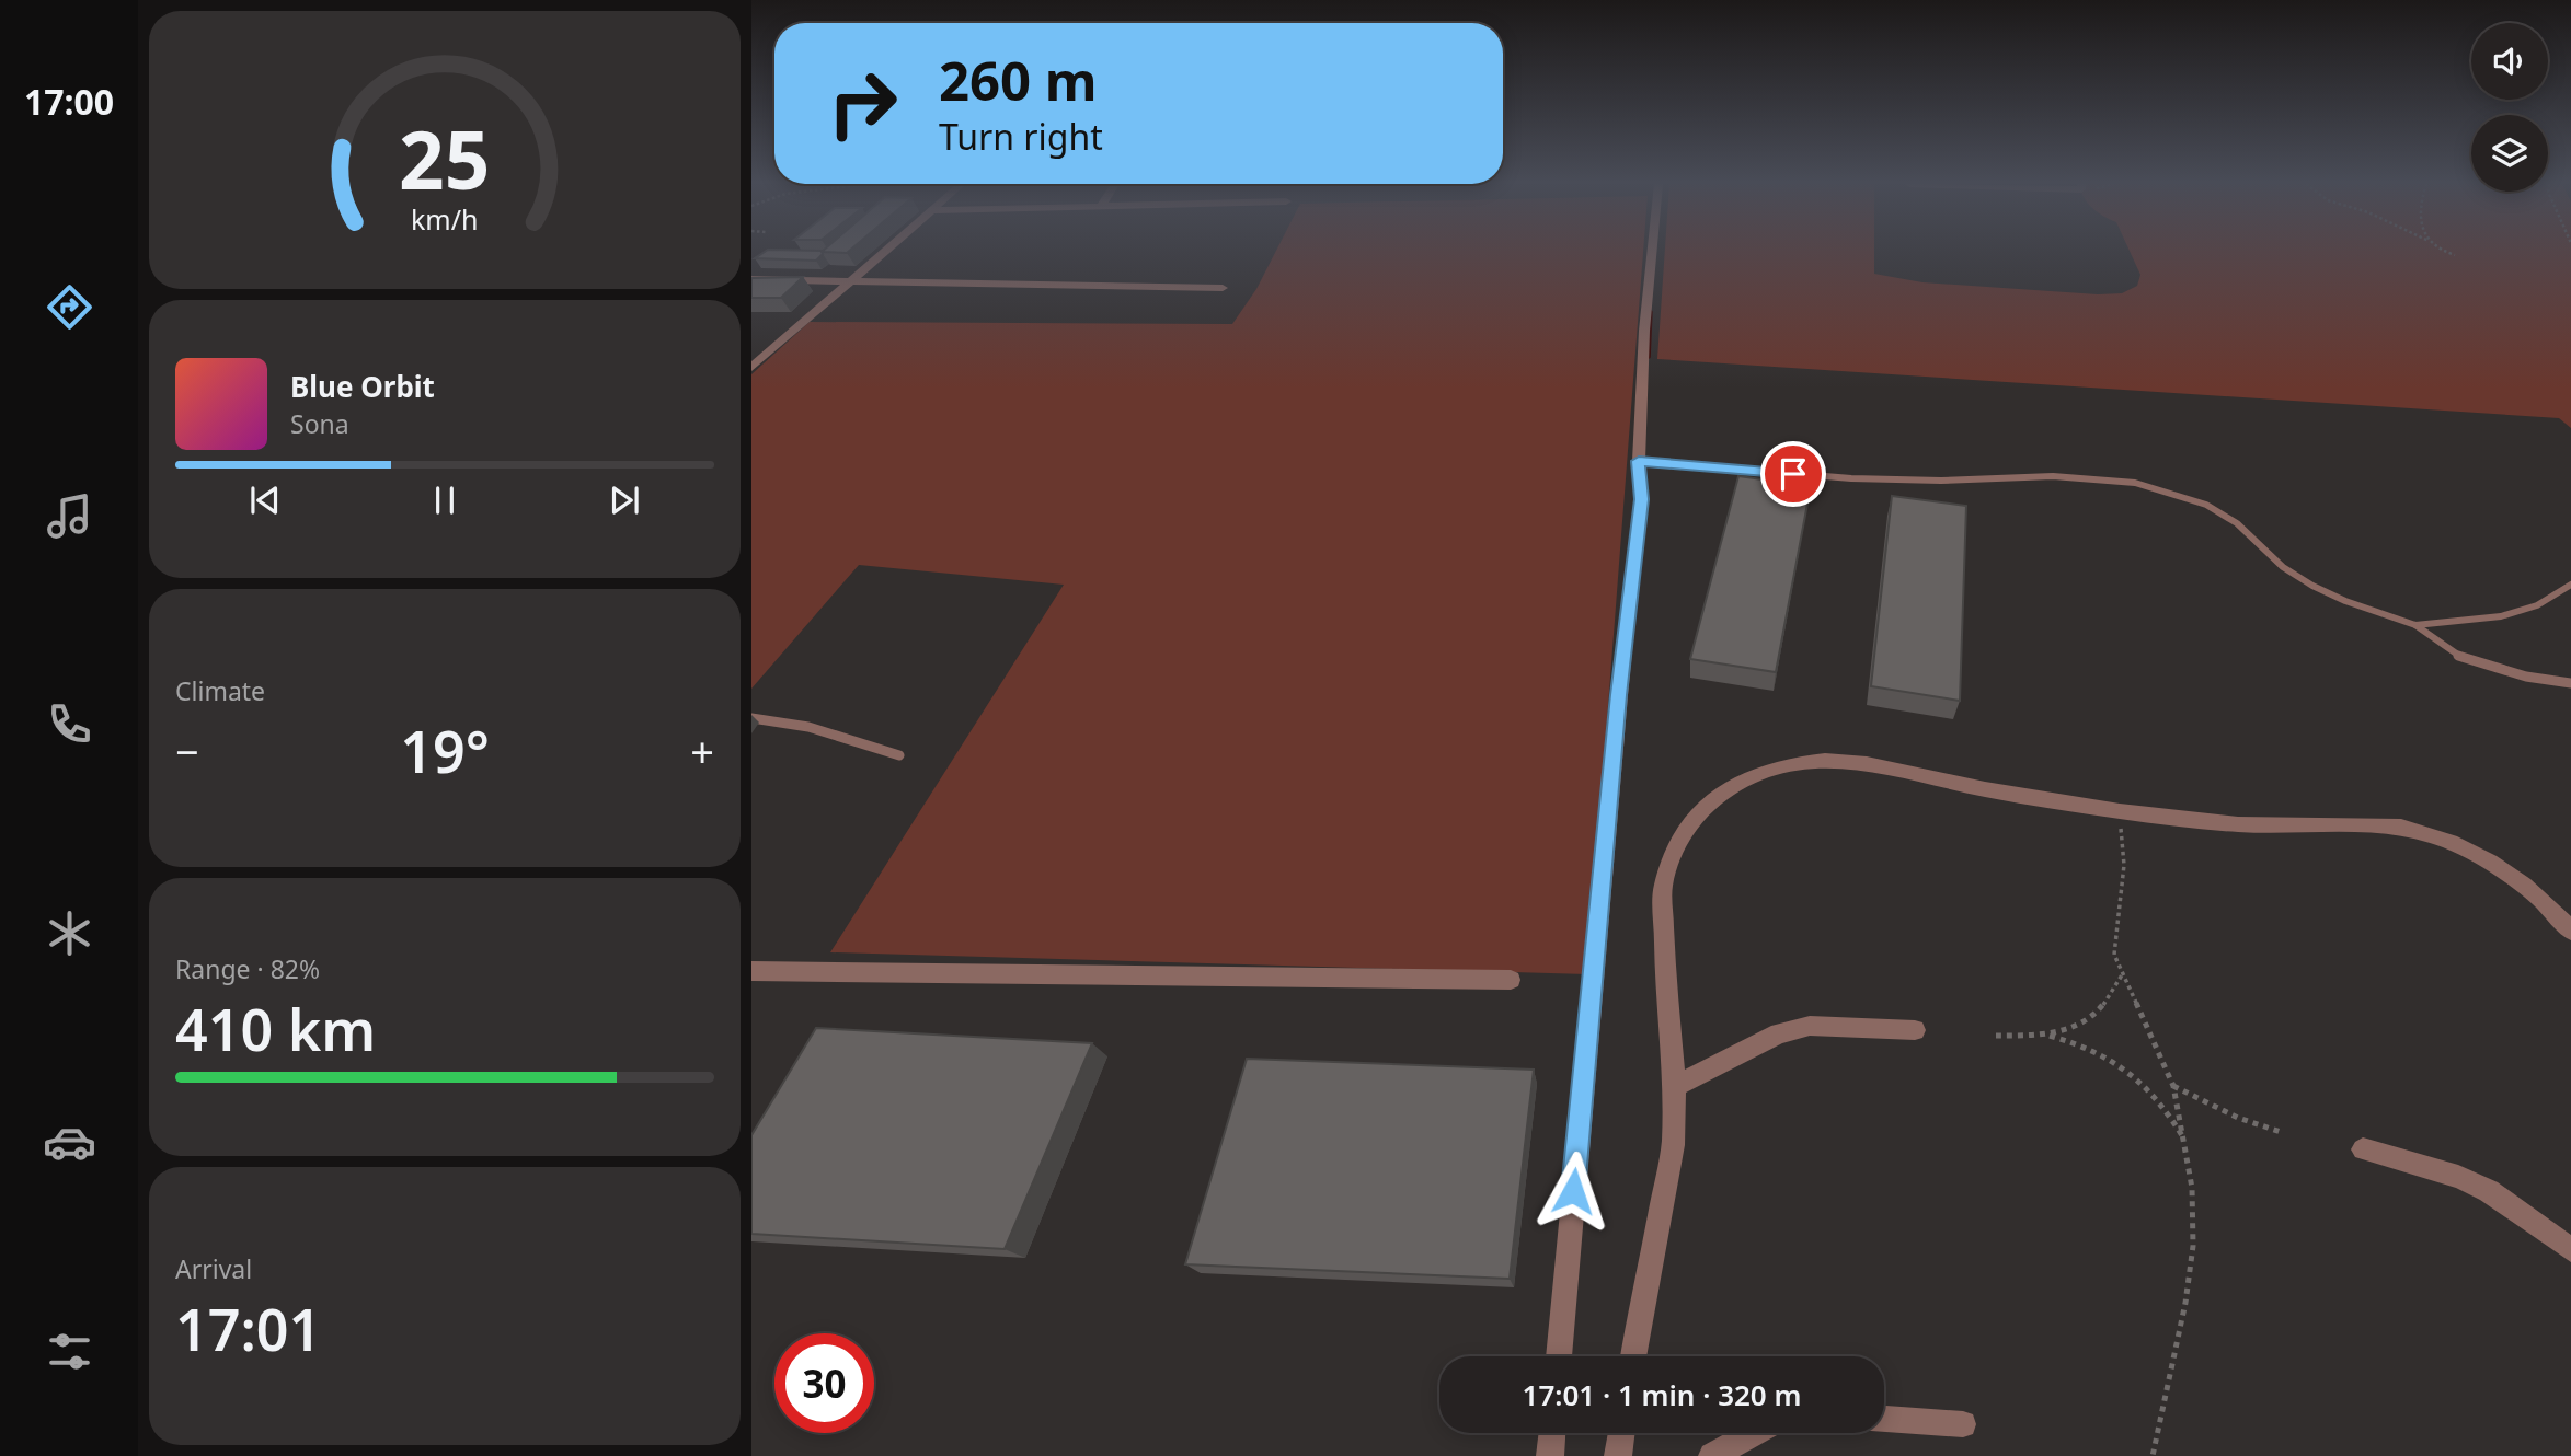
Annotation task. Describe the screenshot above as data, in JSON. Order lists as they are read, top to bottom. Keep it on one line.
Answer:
{"page":{"tabs":"17:00","turn":["260 m","Turn right"],"song":["Blue Orbit","Sona"],"tile":["Climate",["Range · 82%","410 km"],["Arrival","17:01"]],"heat":["−","19°","+"],"limit":"30","trip":"17:01 · 1 min · 320 m","gauge":["25","km/h"]}}
